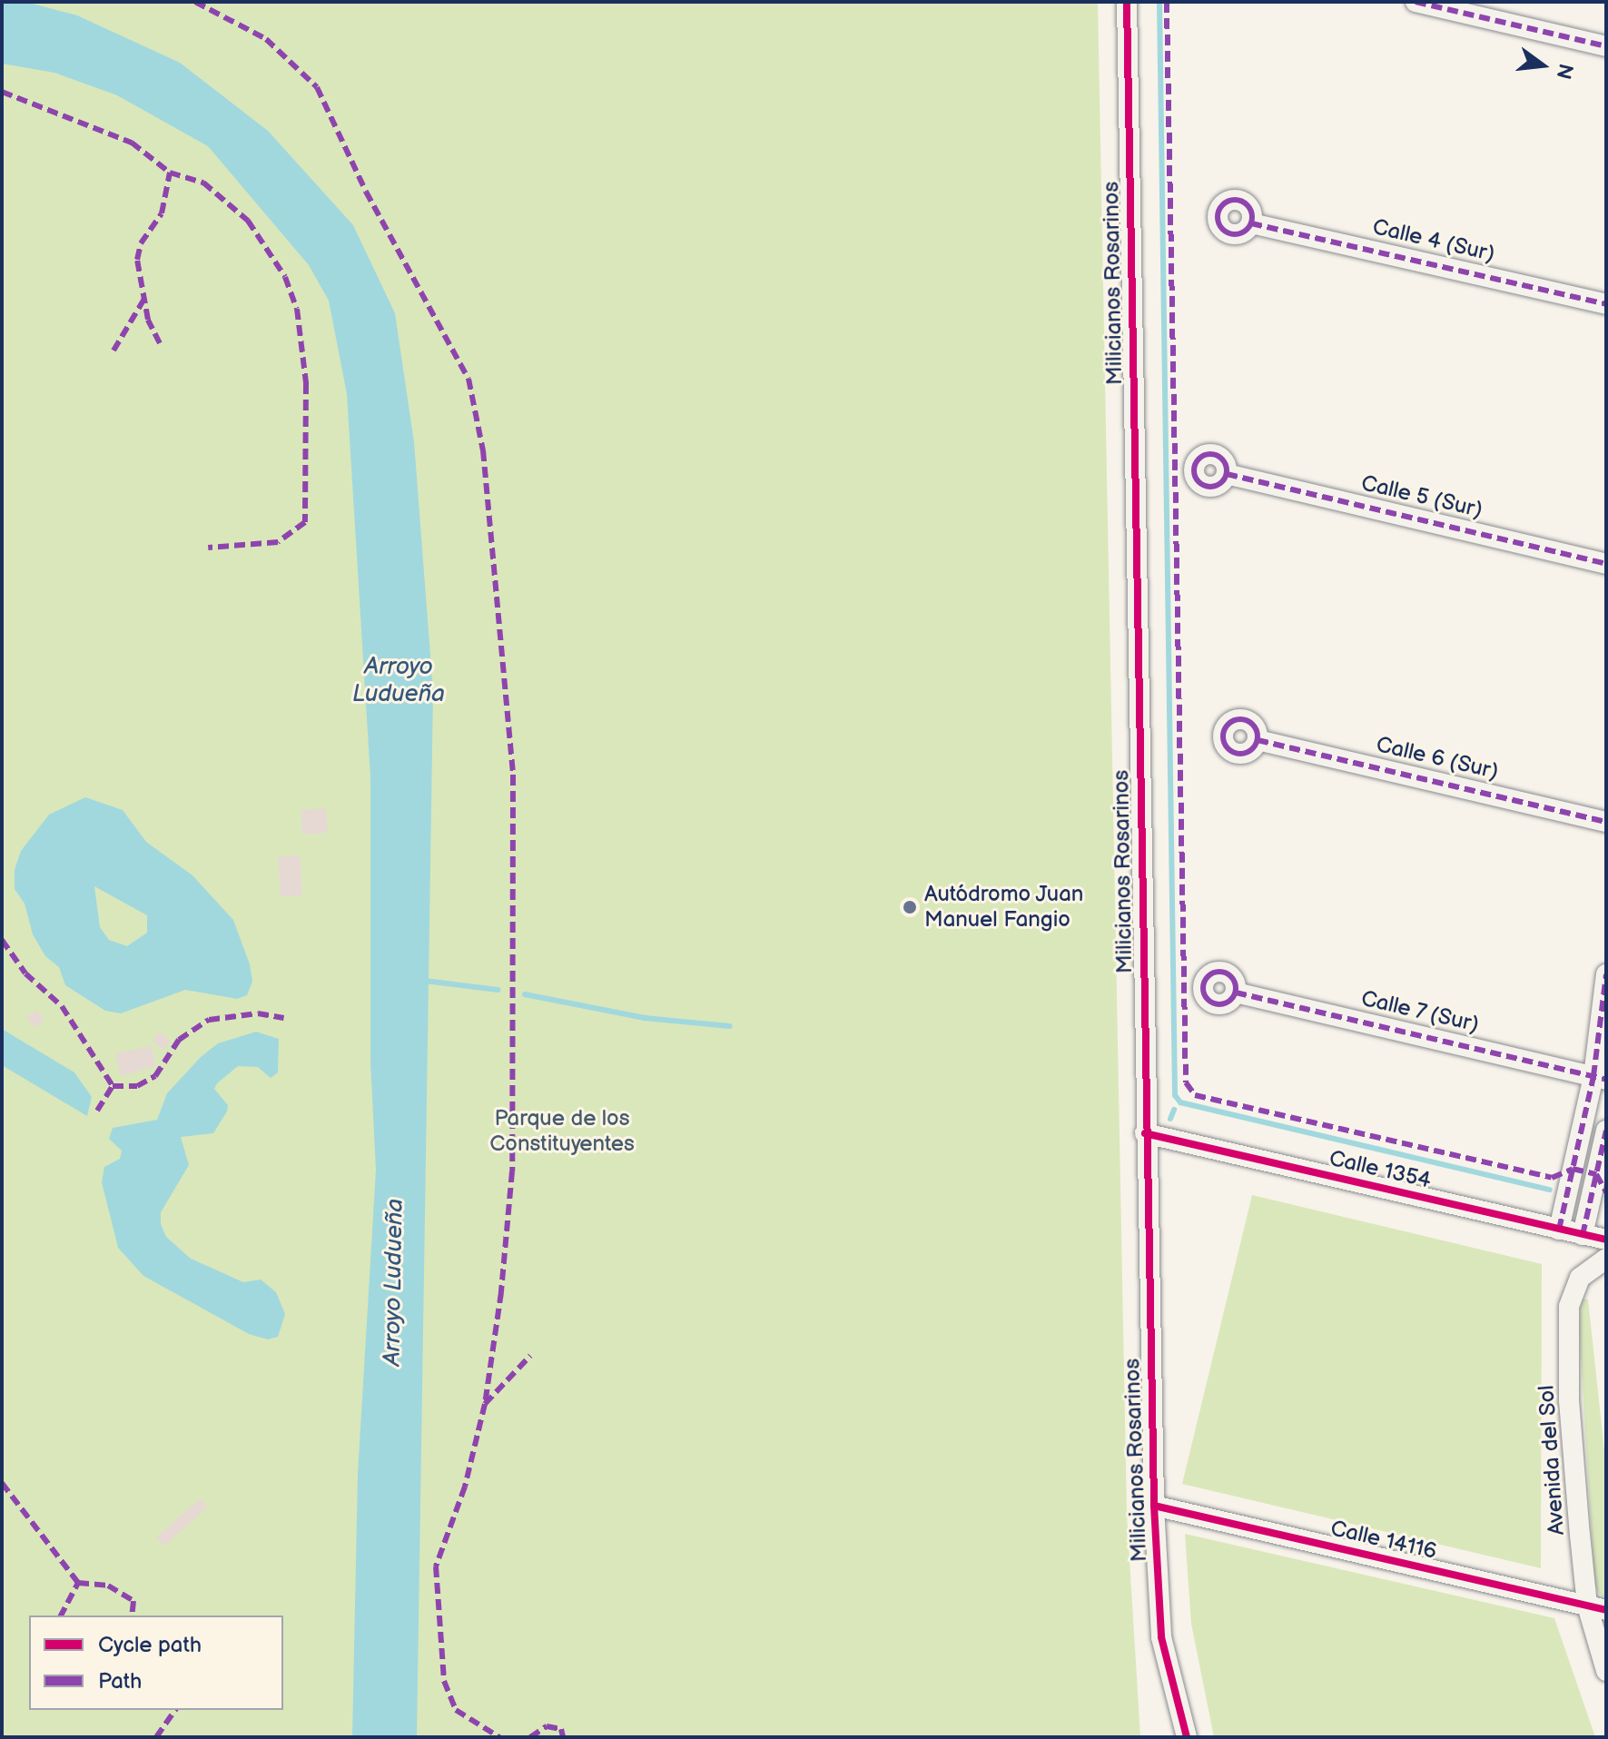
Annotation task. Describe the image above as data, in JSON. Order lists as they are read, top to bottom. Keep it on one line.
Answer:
{"streets":{"street":["Calle 4 (Sur)","Milicianos Rosarinos","Calle 5 (Sur)","Calle 6 (Sur)","Calle 7 (Sur)","Calle 1354","Avenida del Sol","Calle 14116"]},"crossings":[["Milicianos Rosarinos","Calle 1354"],["Milicianos Rosarinos","Calle 14116"],["Avenida del Sol","Calle 14116"]],"water":["Arroyo Ludueña"],"parks":["Parque de los Constituyentes"],"places":["Autódromo Juan Manuel Fangio"],"legend":["Cycle path","Path"],"north":"right"}
